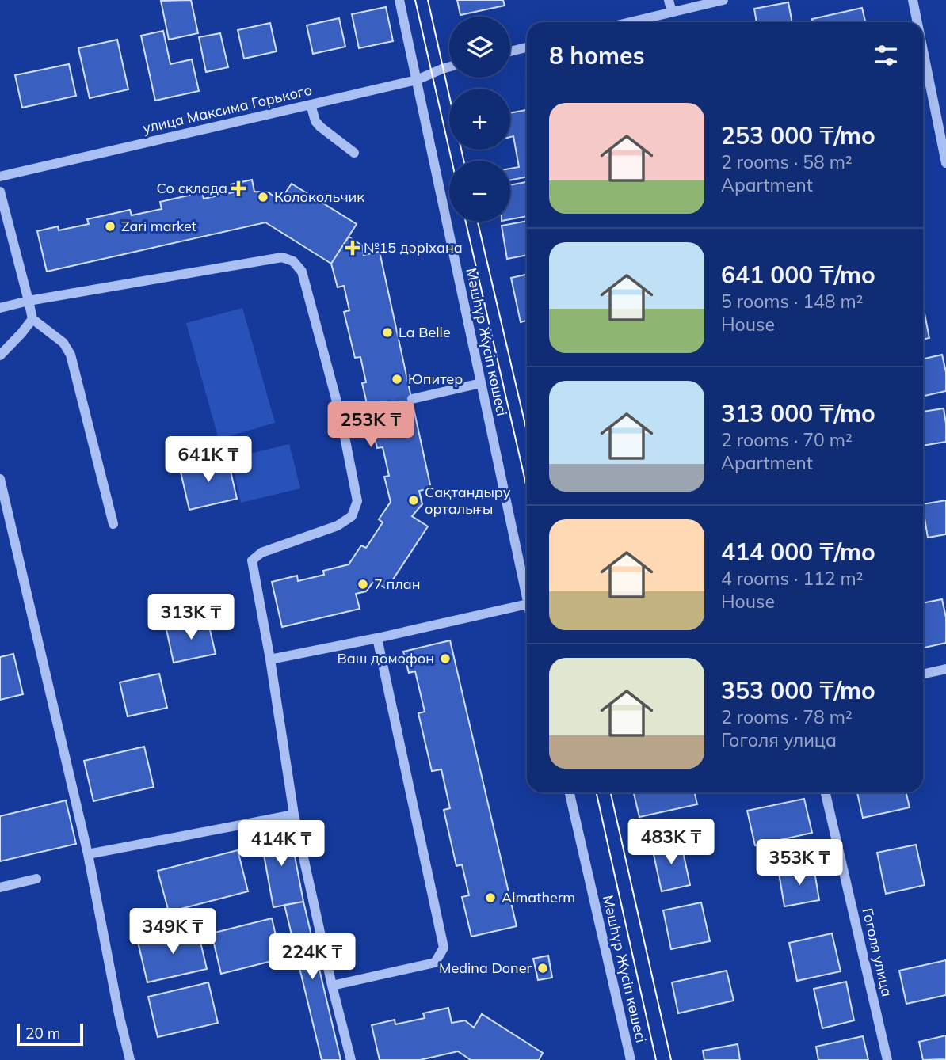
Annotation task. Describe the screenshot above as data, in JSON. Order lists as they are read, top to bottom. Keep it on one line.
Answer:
{"streets":{"street":["улица Максима Горького","Мәшһүр Жүсіп көшесі","Гоголя улица"]},"crossings":[["улица Максима Горького","Мәшһүр Жүсіп көшесі"]],"places":{"health":["Со склада","№15 дәріхана"],"other":["Колокольчик","Zari market","La Belle","Юпитер","Сақтандыру орталығы","7 план","Ваш домофон","Almatherm","Medina Doner"]},"scale_bar":"20 m","page":{"map_buttons":["+","−"],"heading":"8 homes","list":[{"name":"253 000 ₸/mo","note":"2 rooms · 58 m² · Apartment"},{"name":"641 000 ₸/mo","note":"5 rooms · 148 m² · House"},{"name":"313 000 ₸/mo","note":"2 rooms · 70 m² · Apartment"},{"name":"414 000 ₸/mo","note":"4 rooms · 112 m² · House"},{"name":"353 000 ₸/mo","note":"2 rooms · 78 m² · Гоголя улица"}],"price":["253K ₸","641K ₸","313K ₸","483K ₸","414K ₸","353K ₸","349K ₸","224K ₸"],"scale":"20 m"}}
